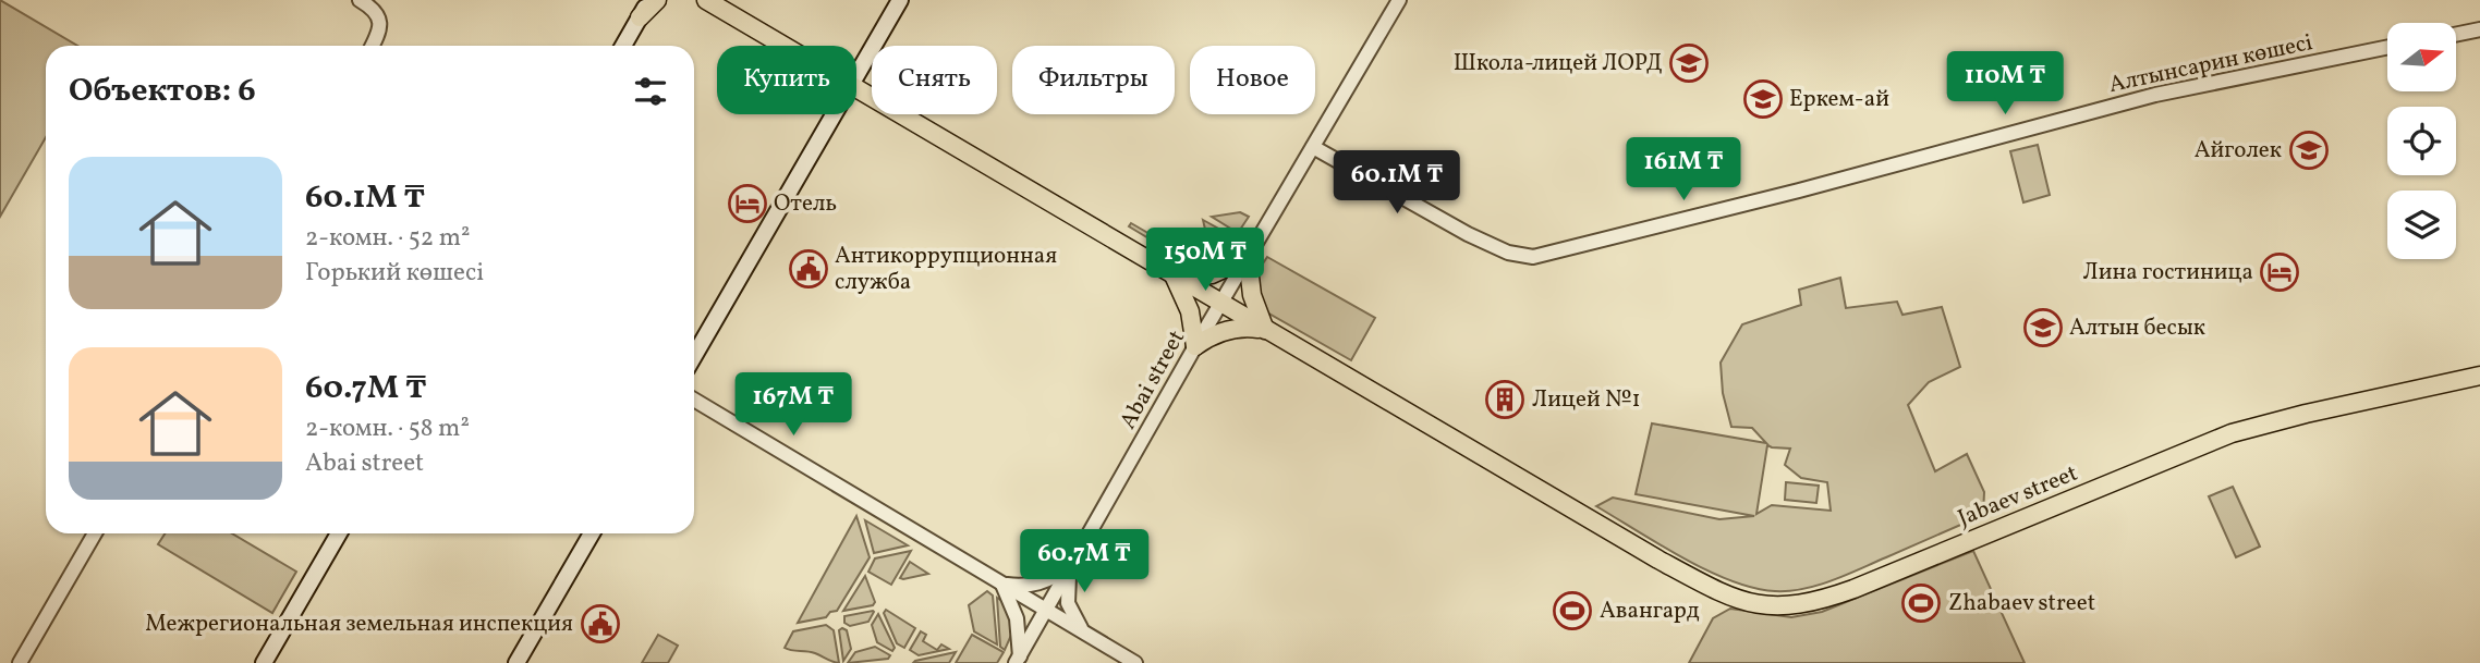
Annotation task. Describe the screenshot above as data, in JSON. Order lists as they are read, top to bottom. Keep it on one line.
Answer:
{"streets":{"main road":["Jabaev street"],"street":["Алтынсарин көшесі","Abai street"]},"crossings":[["Алтынсарин көшесі","Abai street"]],"places":{"school or university":["Школа-лицей ЛОРД","Еркем-ай","Айголек","Алтын бесык"],"hotel":["Отель","Лина гостиница"],"public building":["Антикоррупционная служба","Межрегиональная земельная инспекция"],"building":["Лицей №1"],"sports":["Zhabaev street","Авангард"]},"north":"right","page":{"chip":["Купить","Снять","Фильтры","Новое"],"heading":"Объектов: 6","price":["110M ₸","161M ₸","60.1M ₸","150M ₸","167M ₸","60.7M ₸"],"list":[{"name":"60.1M ₸","note":"2-комн. · 52 m² · Горький көшесі"},{"name":"60.7M ₸","note":"2-комн. · 58 m² · Abai street"}]}}
